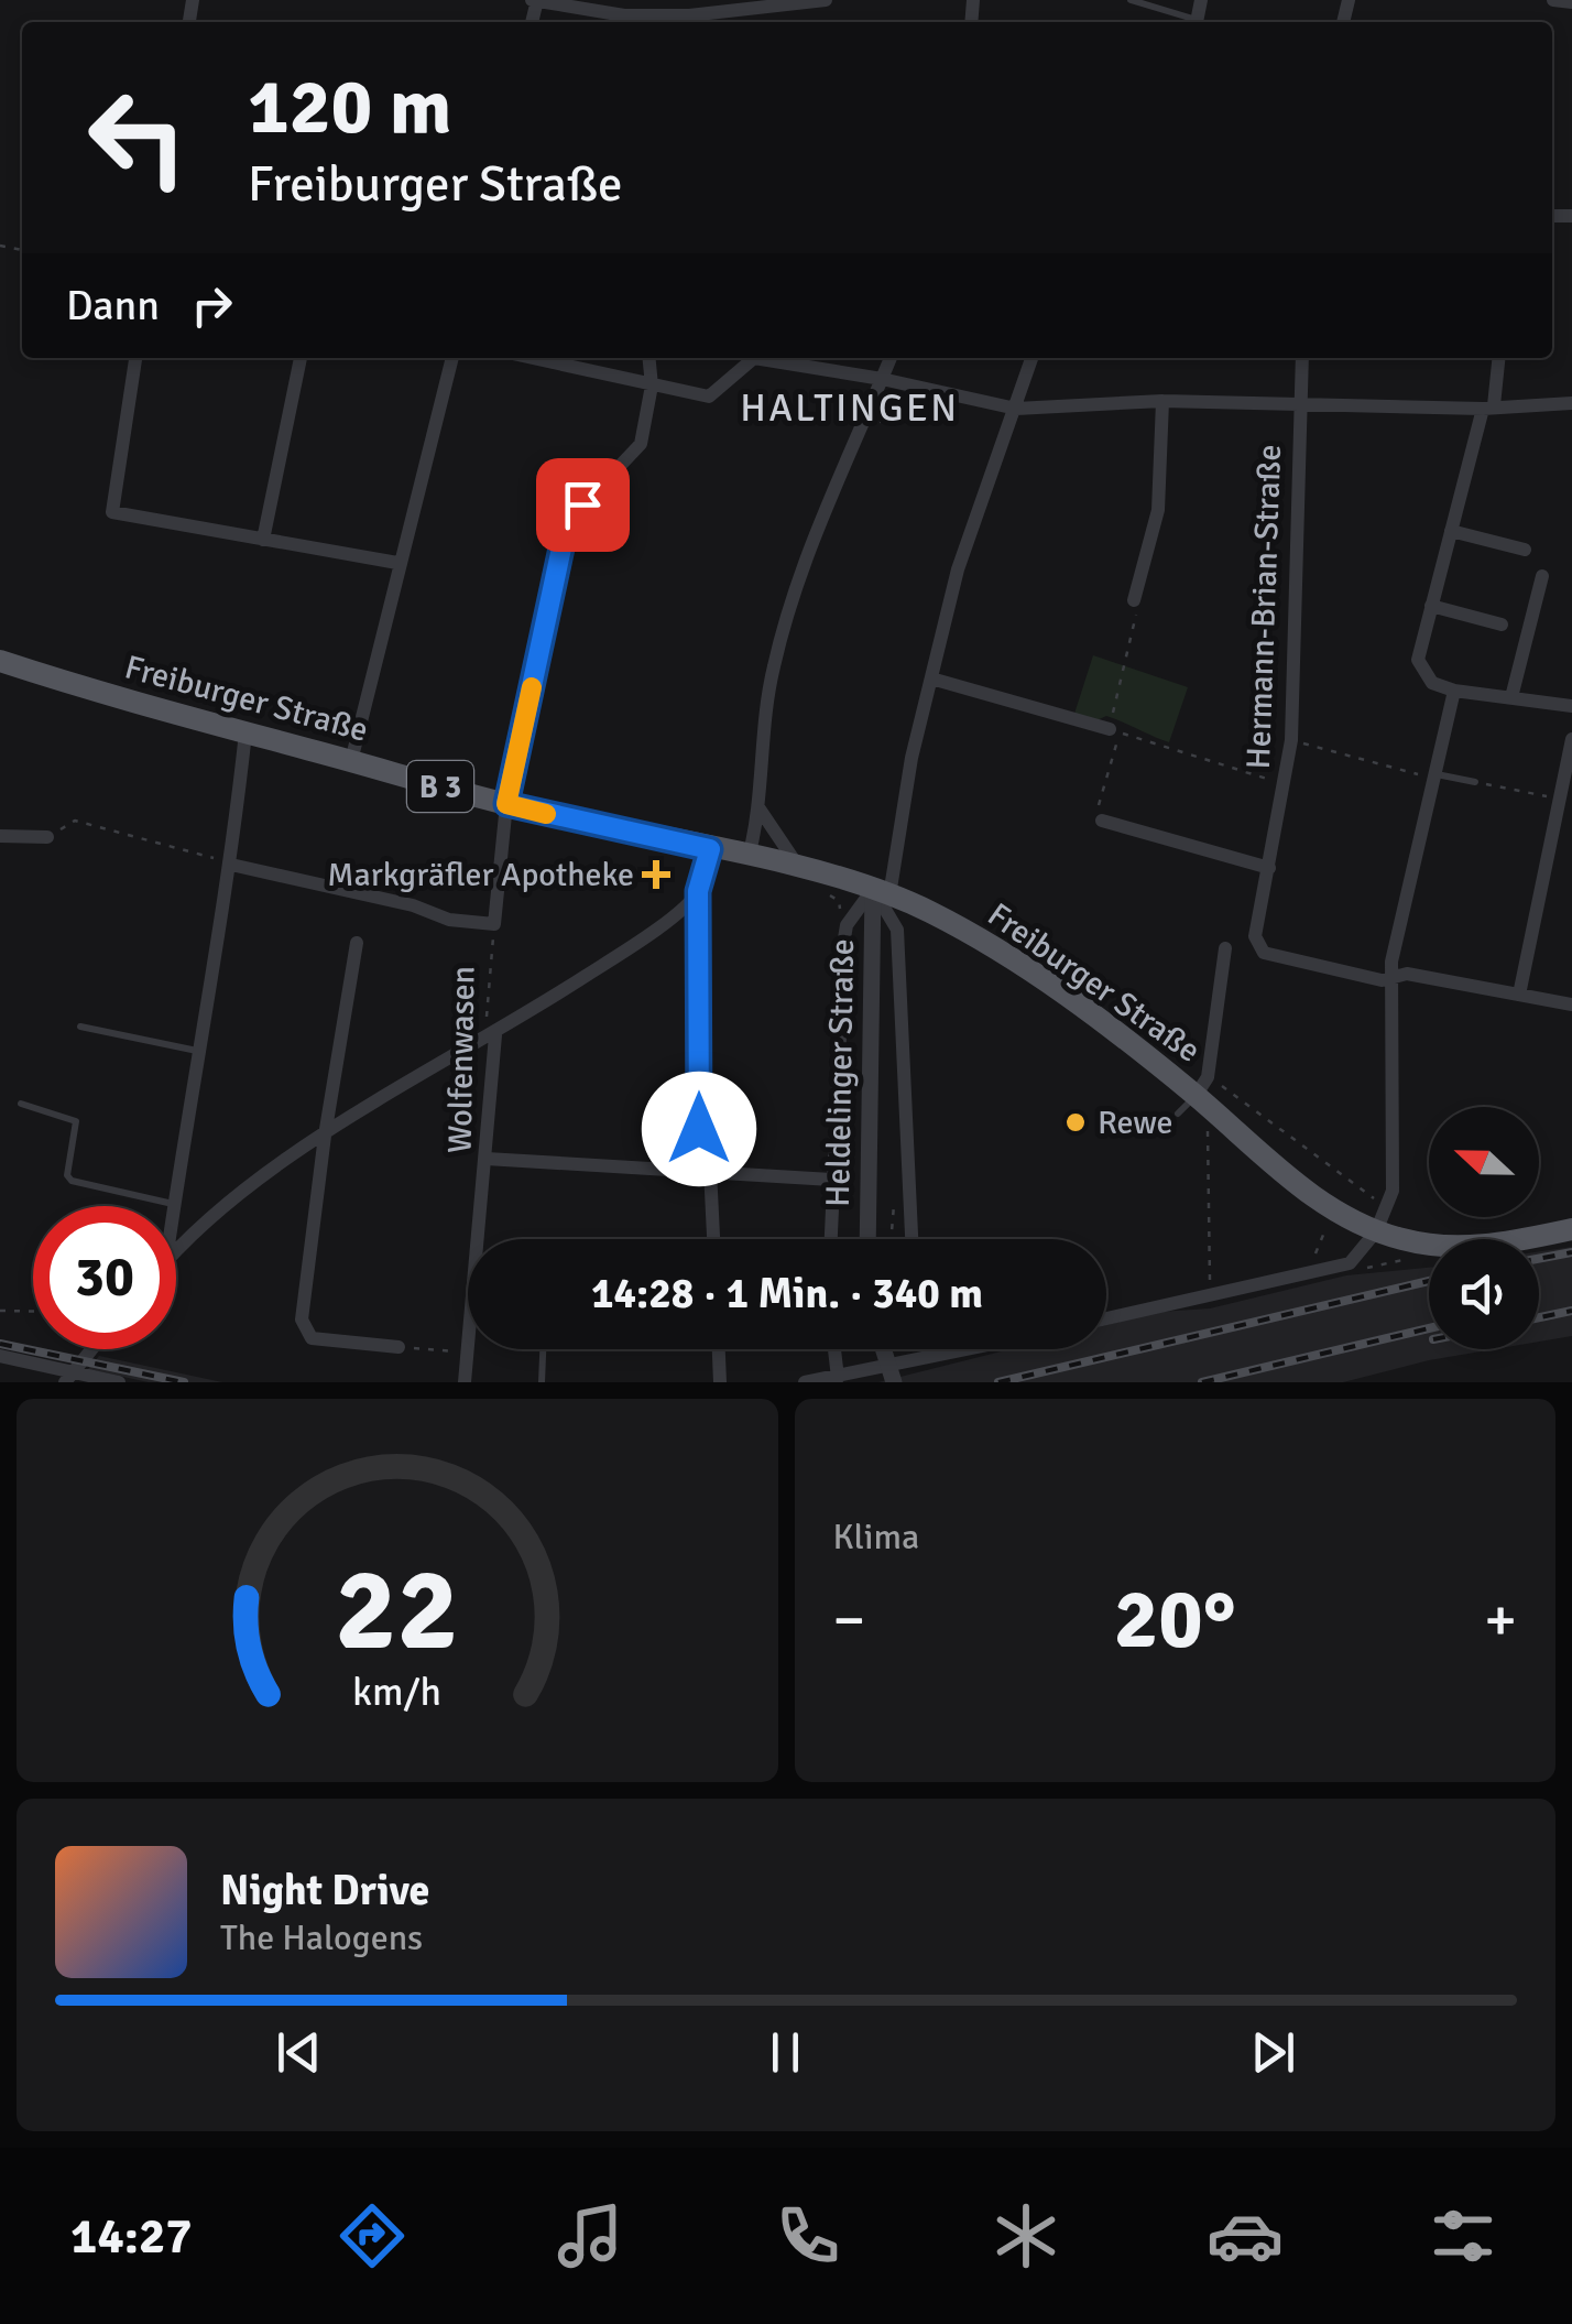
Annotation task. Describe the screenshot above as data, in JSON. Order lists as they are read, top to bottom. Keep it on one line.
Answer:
{"streets":{"main road":["Freiburger Straße","B 3"],"street":["Hermann-Brian-Straße","Wolfenwasen","Heldelinger Straße"]},"crossings":[["Freiburger Straße","Wolfenwasen"],["Freiburger Straße","Heldelinger Straße"]],"districts":["HALTINGEN"],"places":{"health":["Markgräfler Apotheke"],"other":["Rewe"]},"north":"left","page":{"turn":["120 m","Freiburger Straße"],"then":"Dann","limit":"30","trip":"14:28 · 1 Min. · 340 m","tile":"Klima","heat":["−","20°","+"],"song":["Night Drive","The Halogens"],"tabs":"14:27","gauge":["22","km/h"]}}
